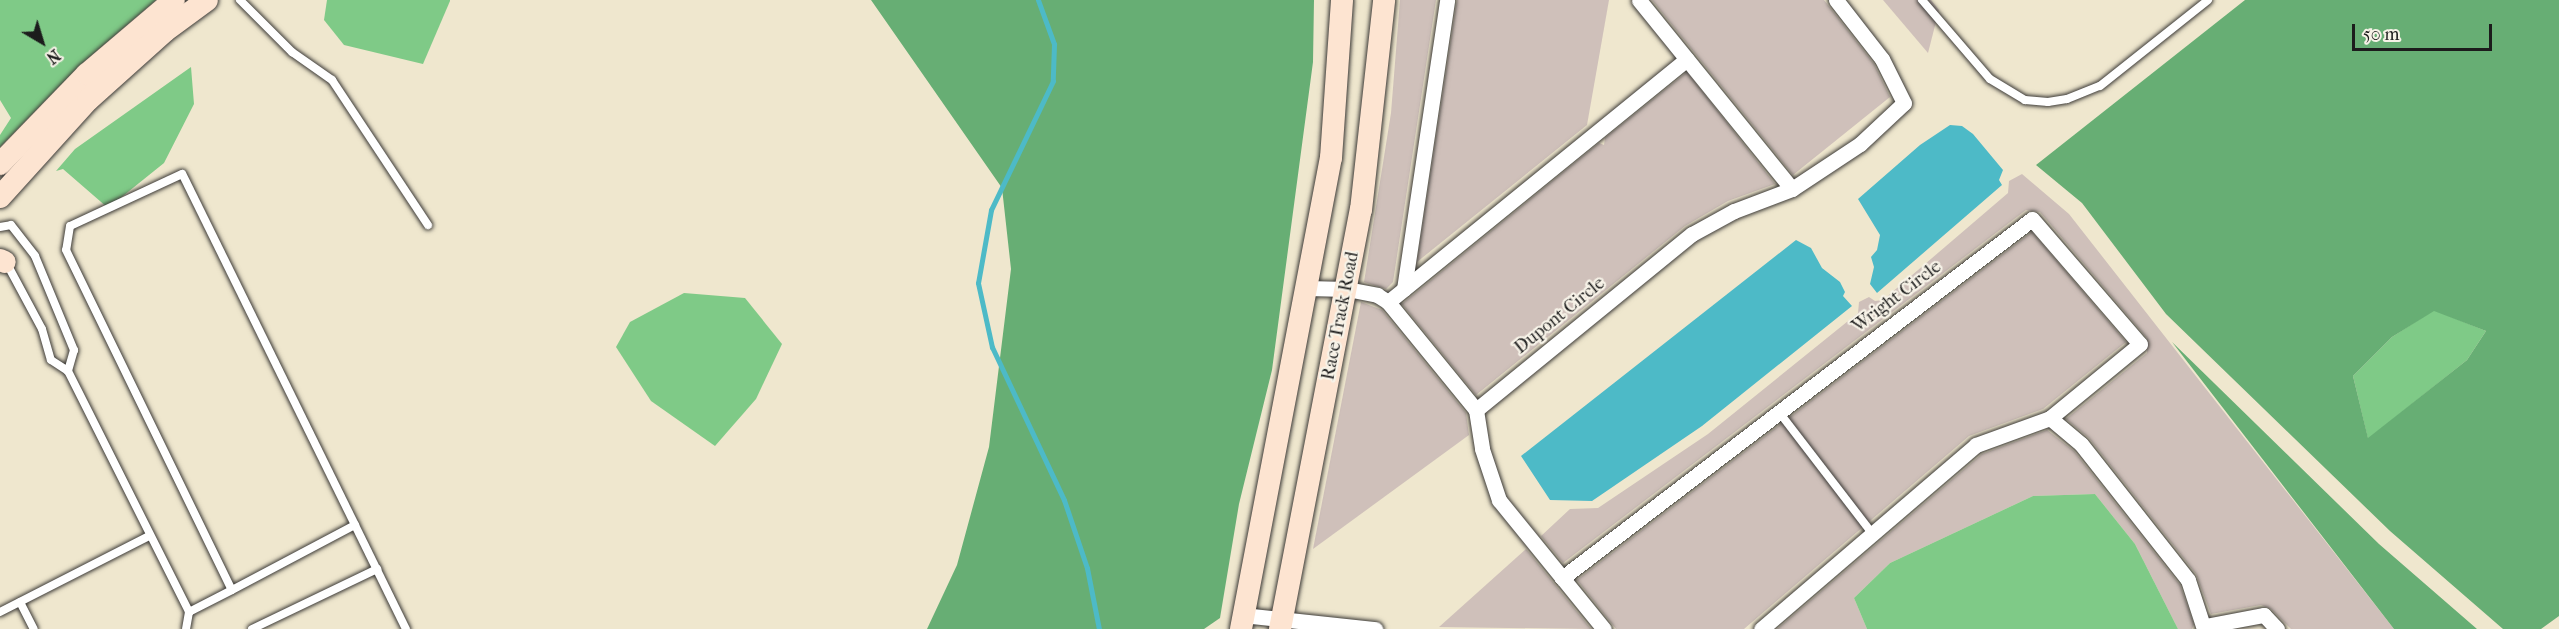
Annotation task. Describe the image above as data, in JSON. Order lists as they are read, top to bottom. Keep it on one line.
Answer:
{"streets":{"main road":["Race Track Road"],"street":["Wright Circle","Dupont Circle"]},"scale_bar":"50 m","north":"bottom right"}
